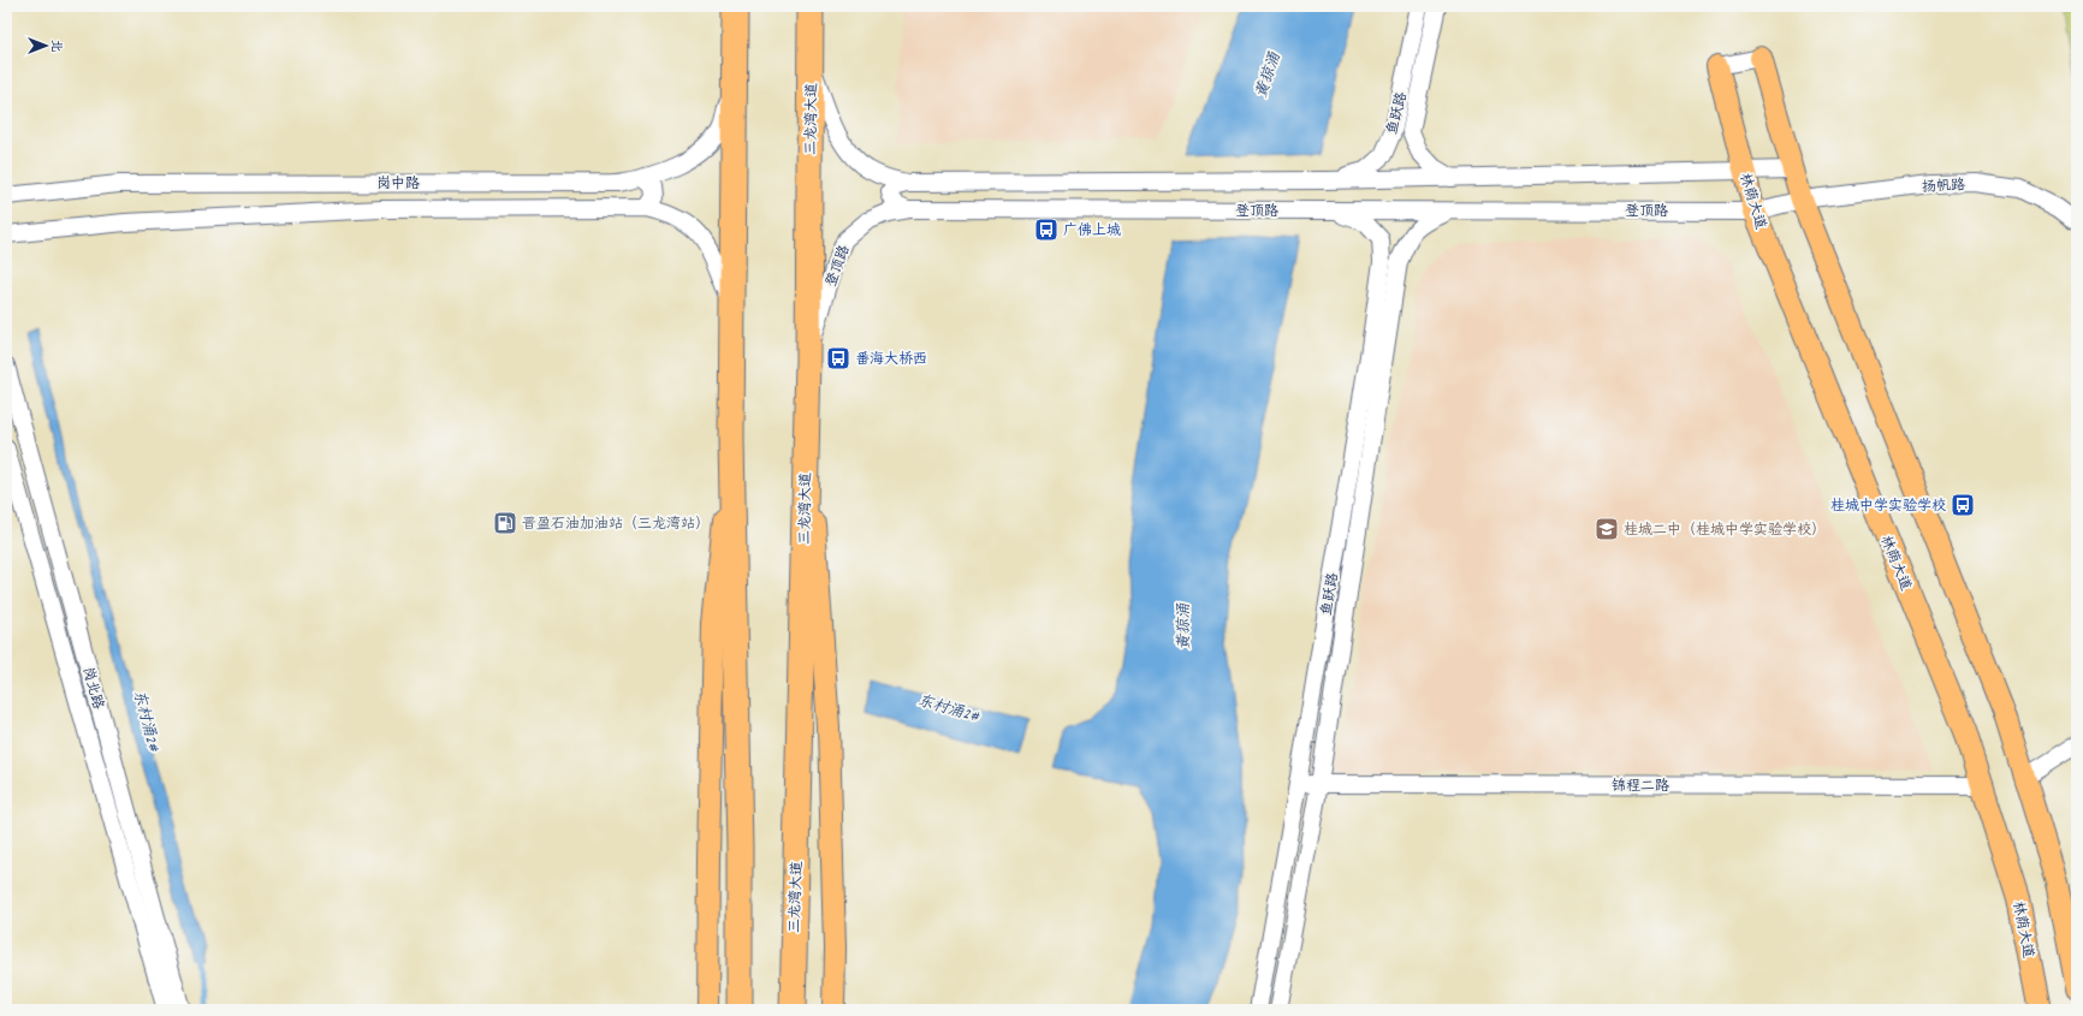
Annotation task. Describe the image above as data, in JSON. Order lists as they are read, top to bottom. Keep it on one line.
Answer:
{"streets":{"highway":["三龙湾大道"],"main road":["林荫大道"],"street":["鱼跃路","岗中路","扬帆路","登顶路","岗北路","锦程二路"]},"crossings":[["鱼跃路","登顶路"],["鱼跃路","锦程二路"],["三龙湾大道","登顶路"],["扬帆路","登顶路"],["林荫大道","登顶路"],["林荫大道","锦程二路"]],"water":["黄猄涌","东村涌2#"],"places":{"bus stop":["广佛上城","番海大桥西","桂城中学实验学校"],"fuel station":["晋盈石油加油站（三龙湾站）"],"school or university":["桂城二中（桂城中学实验学校）"]},"north":"right"}
